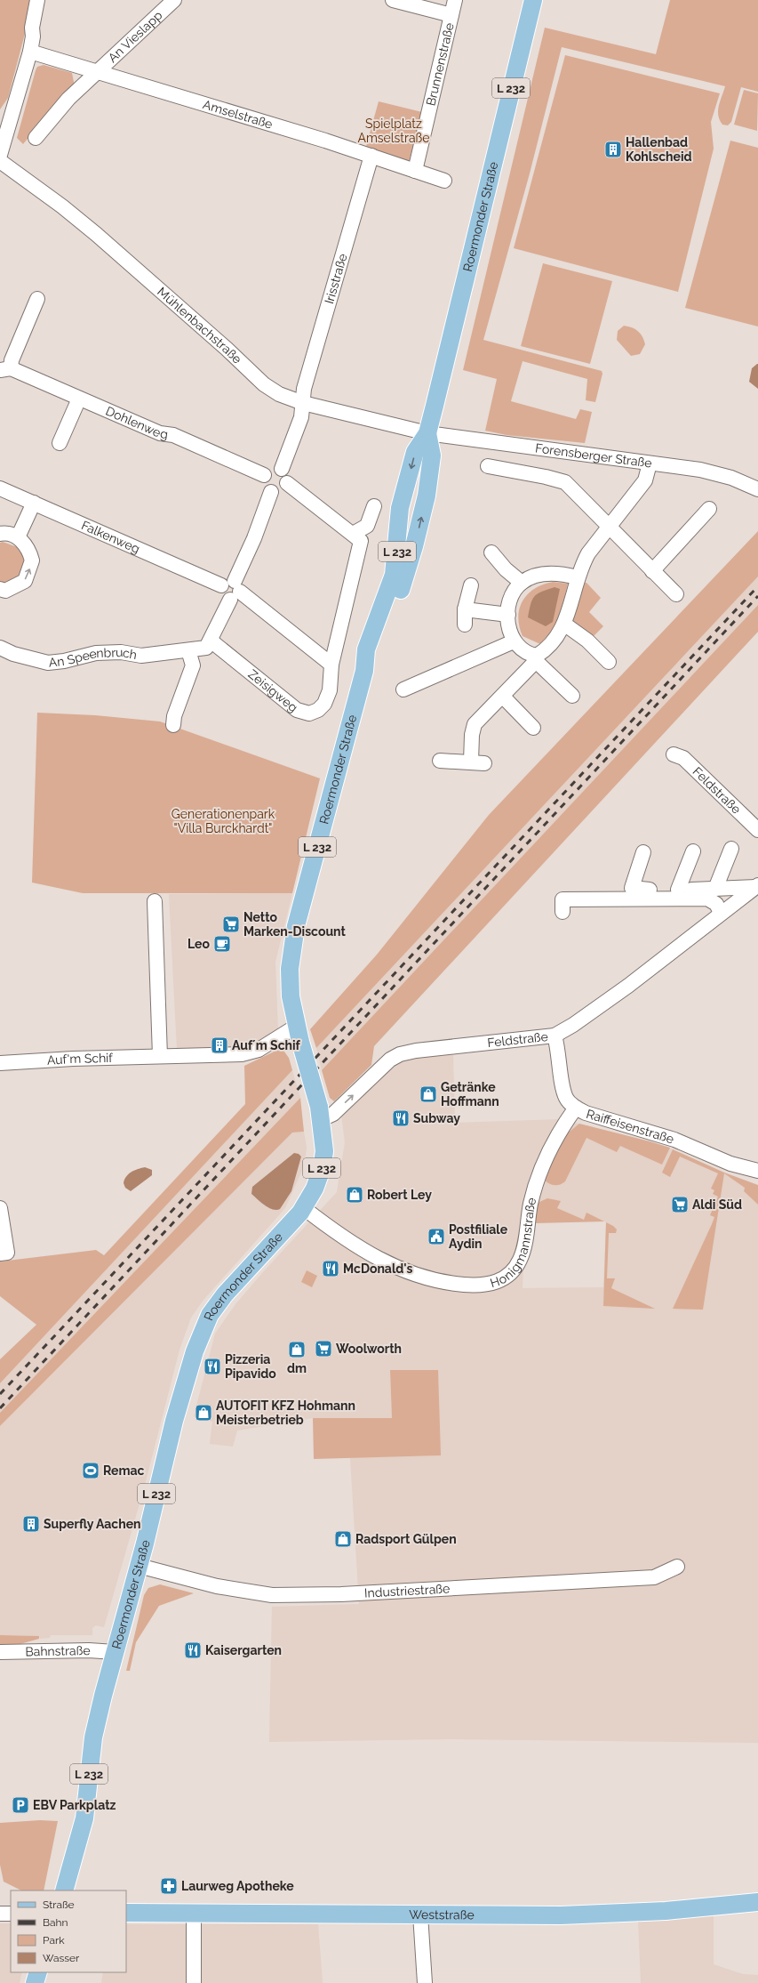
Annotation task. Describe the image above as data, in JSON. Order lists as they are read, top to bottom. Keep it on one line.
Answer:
{"streets":{"main road":["L 232","Roermonder Straße","Weststraße"],"street":["An Vieslapp","Brunnenstraße","Amselstraße","Irisstraße","Mühlenbachstraße","Dohlenweg","Forensberger Straße","Falkenweg","An Speenbruch","Zeisigweg","Feldstraße","Auf'm Schif","Raiffeisenstraße","Honigmannstraße","Industriestraße","Bahnstraße"]},"crossings":[["An Vieslapp","Amselstraße"],["Brunnenstraße","Amselstraße"],["Amselstraße","Irisstraße"],["Roermonder Straße","Mühlenbachstraße"],["Roermonder Straße","Forensberger Straße"],["Roermonder Straße","Feldstraße"],["Roermonder Straße","Auf'm Schif"],["Roermonder Straße","Honigmannstraße"],["Roermonder Straße","Industriestraße"],["Roermonder Straße","Bahnstraße"],["Irisstraße","Mühlenbachstraße"],["Mühlenbachstraße","Forensberger Straße"],["Dohlenweg","Zeisigweg"],["An Speenbruch","Zeisigweg"],["Feldstraße","Raiffeisenstraße"],["Raiffeisenstraße","Honigmannstraße"]],"parks":["Spielplatz Amselstraße","Generationenpark \"Villa Burckhardt\""],"places":{"building":["Hallenbad Kohlscheid","Auf´m Schif","Superfly Aachen"],"supermarket":["Netto Marken-Discount","Aldi Süd","Woolworth"],"cafe":["Leo"],"shop":["Getränke Hoffmann","Robert Ley","dm","AUTOFIT KFZ Hohmann Meisterbetrieb","Radsport Gülpen"],"restaurant":["Subway","McDonald's","Pizzeria Pipavido","Kaisergarten"],"public building":["Postfiliale Aydin"],"sports":["Remac"],"parking":["EBV Parkplatz"],"pharmacy":["Laurweg Apotheke"]},"legend":["Straße","Bahn","Park","Wasser"]}
